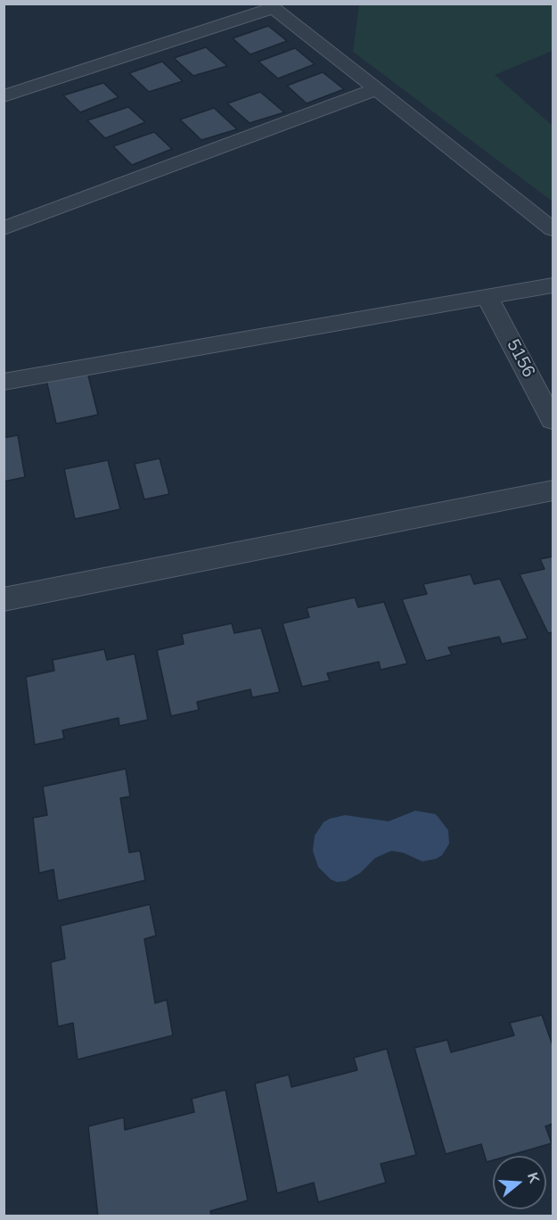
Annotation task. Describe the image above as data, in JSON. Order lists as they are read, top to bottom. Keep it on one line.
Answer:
{"streets":{"street":["5156"]},"north":"right"}
